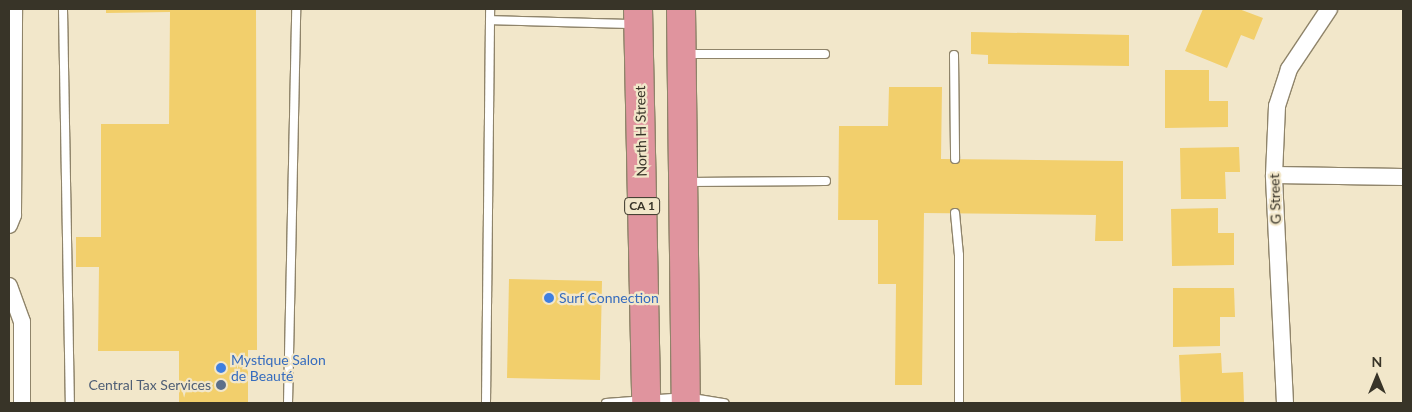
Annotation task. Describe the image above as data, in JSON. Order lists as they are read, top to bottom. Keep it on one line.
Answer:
{"streets":{"highway":["North H Street","CA 1"],"street":["G Street"]},"places":["Surf Connection","Mystique Salon de Beauté","Central Tax Services"],"north":"top"}
